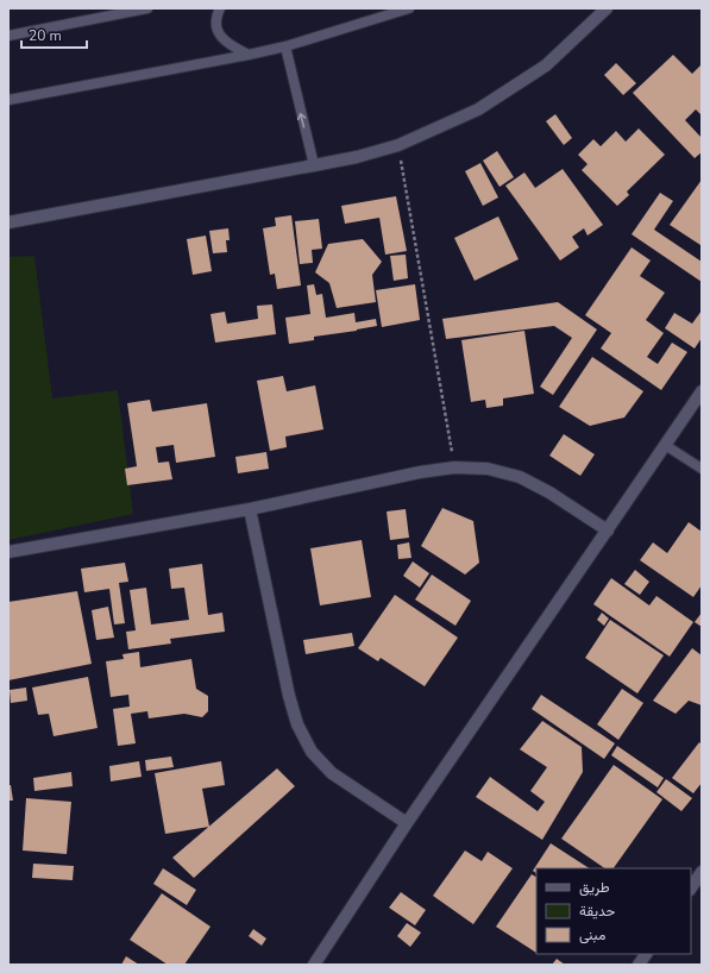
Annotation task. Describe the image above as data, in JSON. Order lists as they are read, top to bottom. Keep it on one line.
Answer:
{"legend":["طريق","حديقة","مبنى"],"scale_bar":"20 m"}
